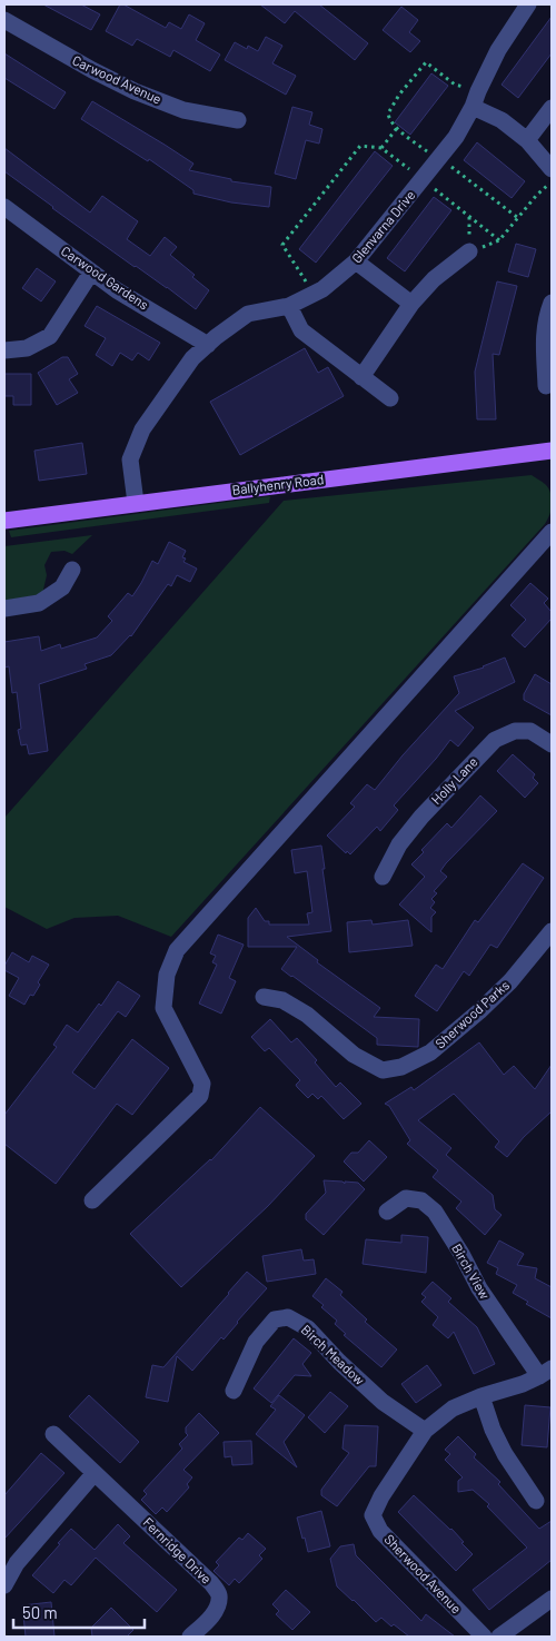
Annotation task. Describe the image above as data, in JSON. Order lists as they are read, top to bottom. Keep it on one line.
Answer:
{"streets":{"main road":["Ballyhenry Road"],"street":["Carwood Avenue","Glenvarna Drive","Carwood Gardens","Holly Lane","Sherwood Parks","Birch View","Birch Meadow","Fernridge Drive","Sherwood Avenue"]},"crossings":[["Glenvarna Drive","Carwood Gardens"],["Glenvarna Drive","Ballyhenry Road"],["Birch View","Sherwood Avenue"],["Birch Meadow","Sherwood Avenue"]],"scale_bar":"50 m"}
